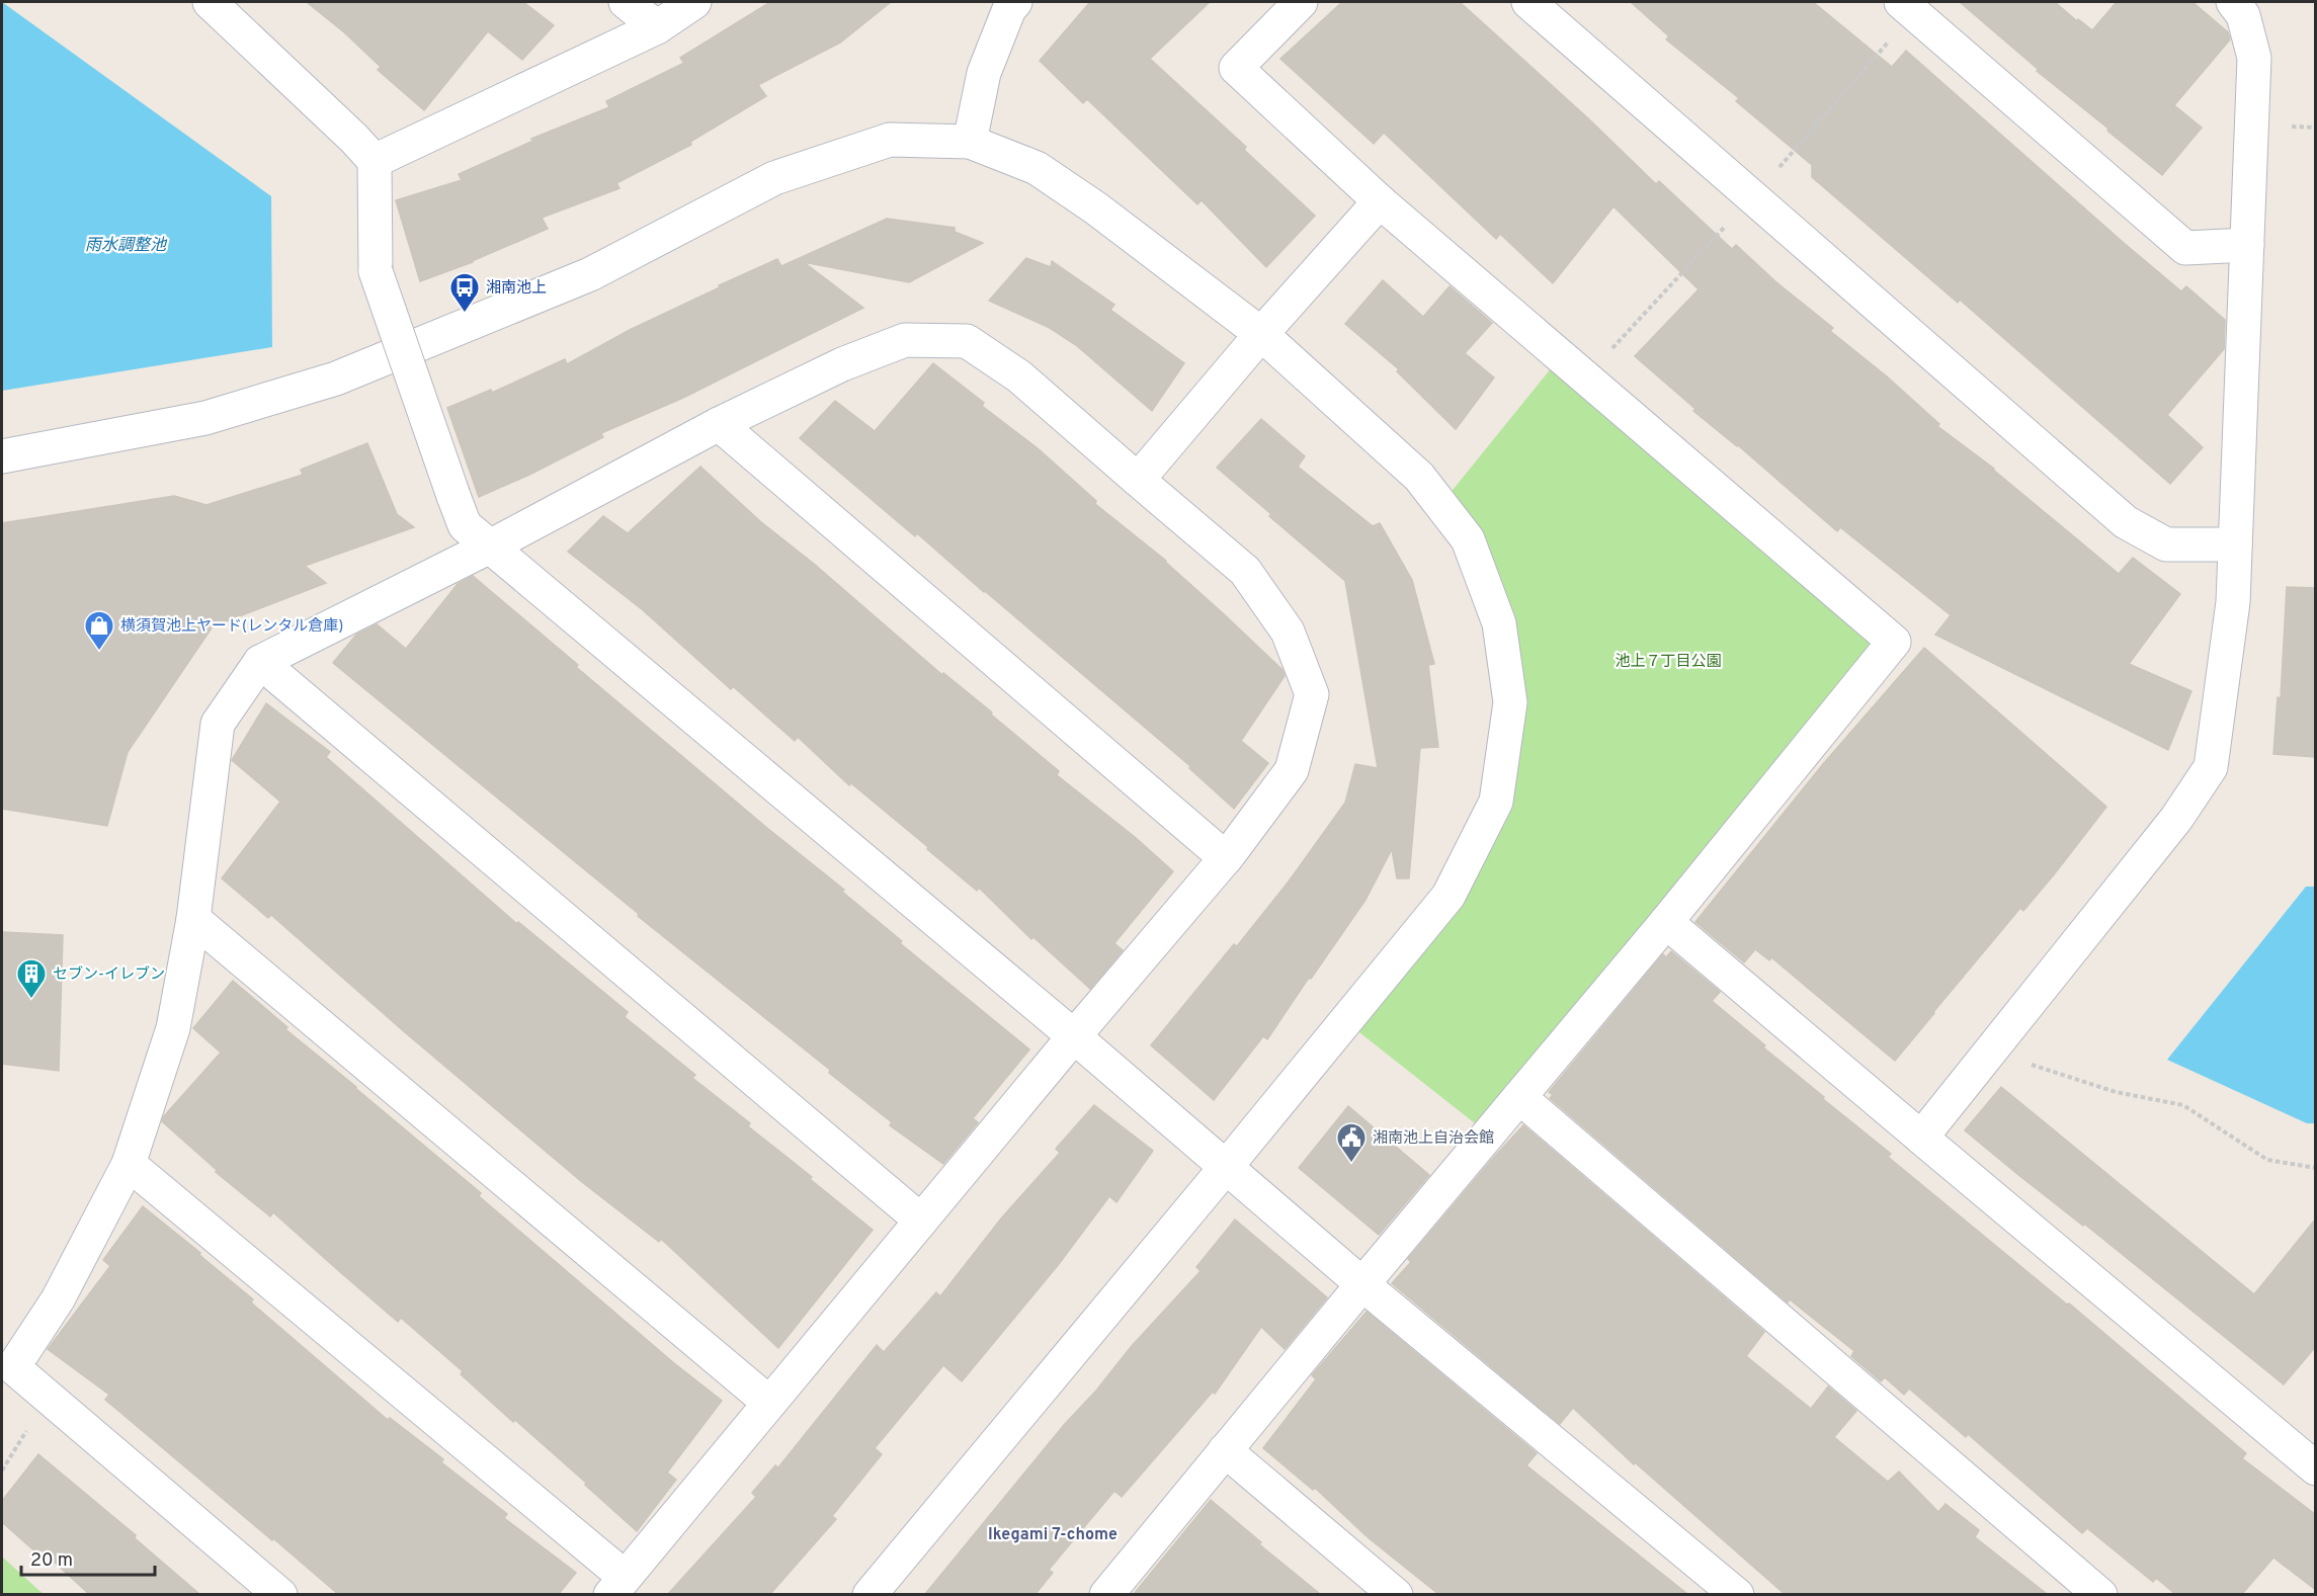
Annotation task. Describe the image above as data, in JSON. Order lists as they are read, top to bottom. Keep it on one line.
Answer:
{"districts":["Ikegami 7-chome"],"water":["雨水調整池"],"parks":["池上７丁目公園"],"places":{"bus stop":["湘南池上"],"shop":["横須賀池上ヤード(レンタル倉庫)"],"building":["セブン-イレブン"],"public building":["湘南池上自治会館"]},"scale_bar":"20 m"}
